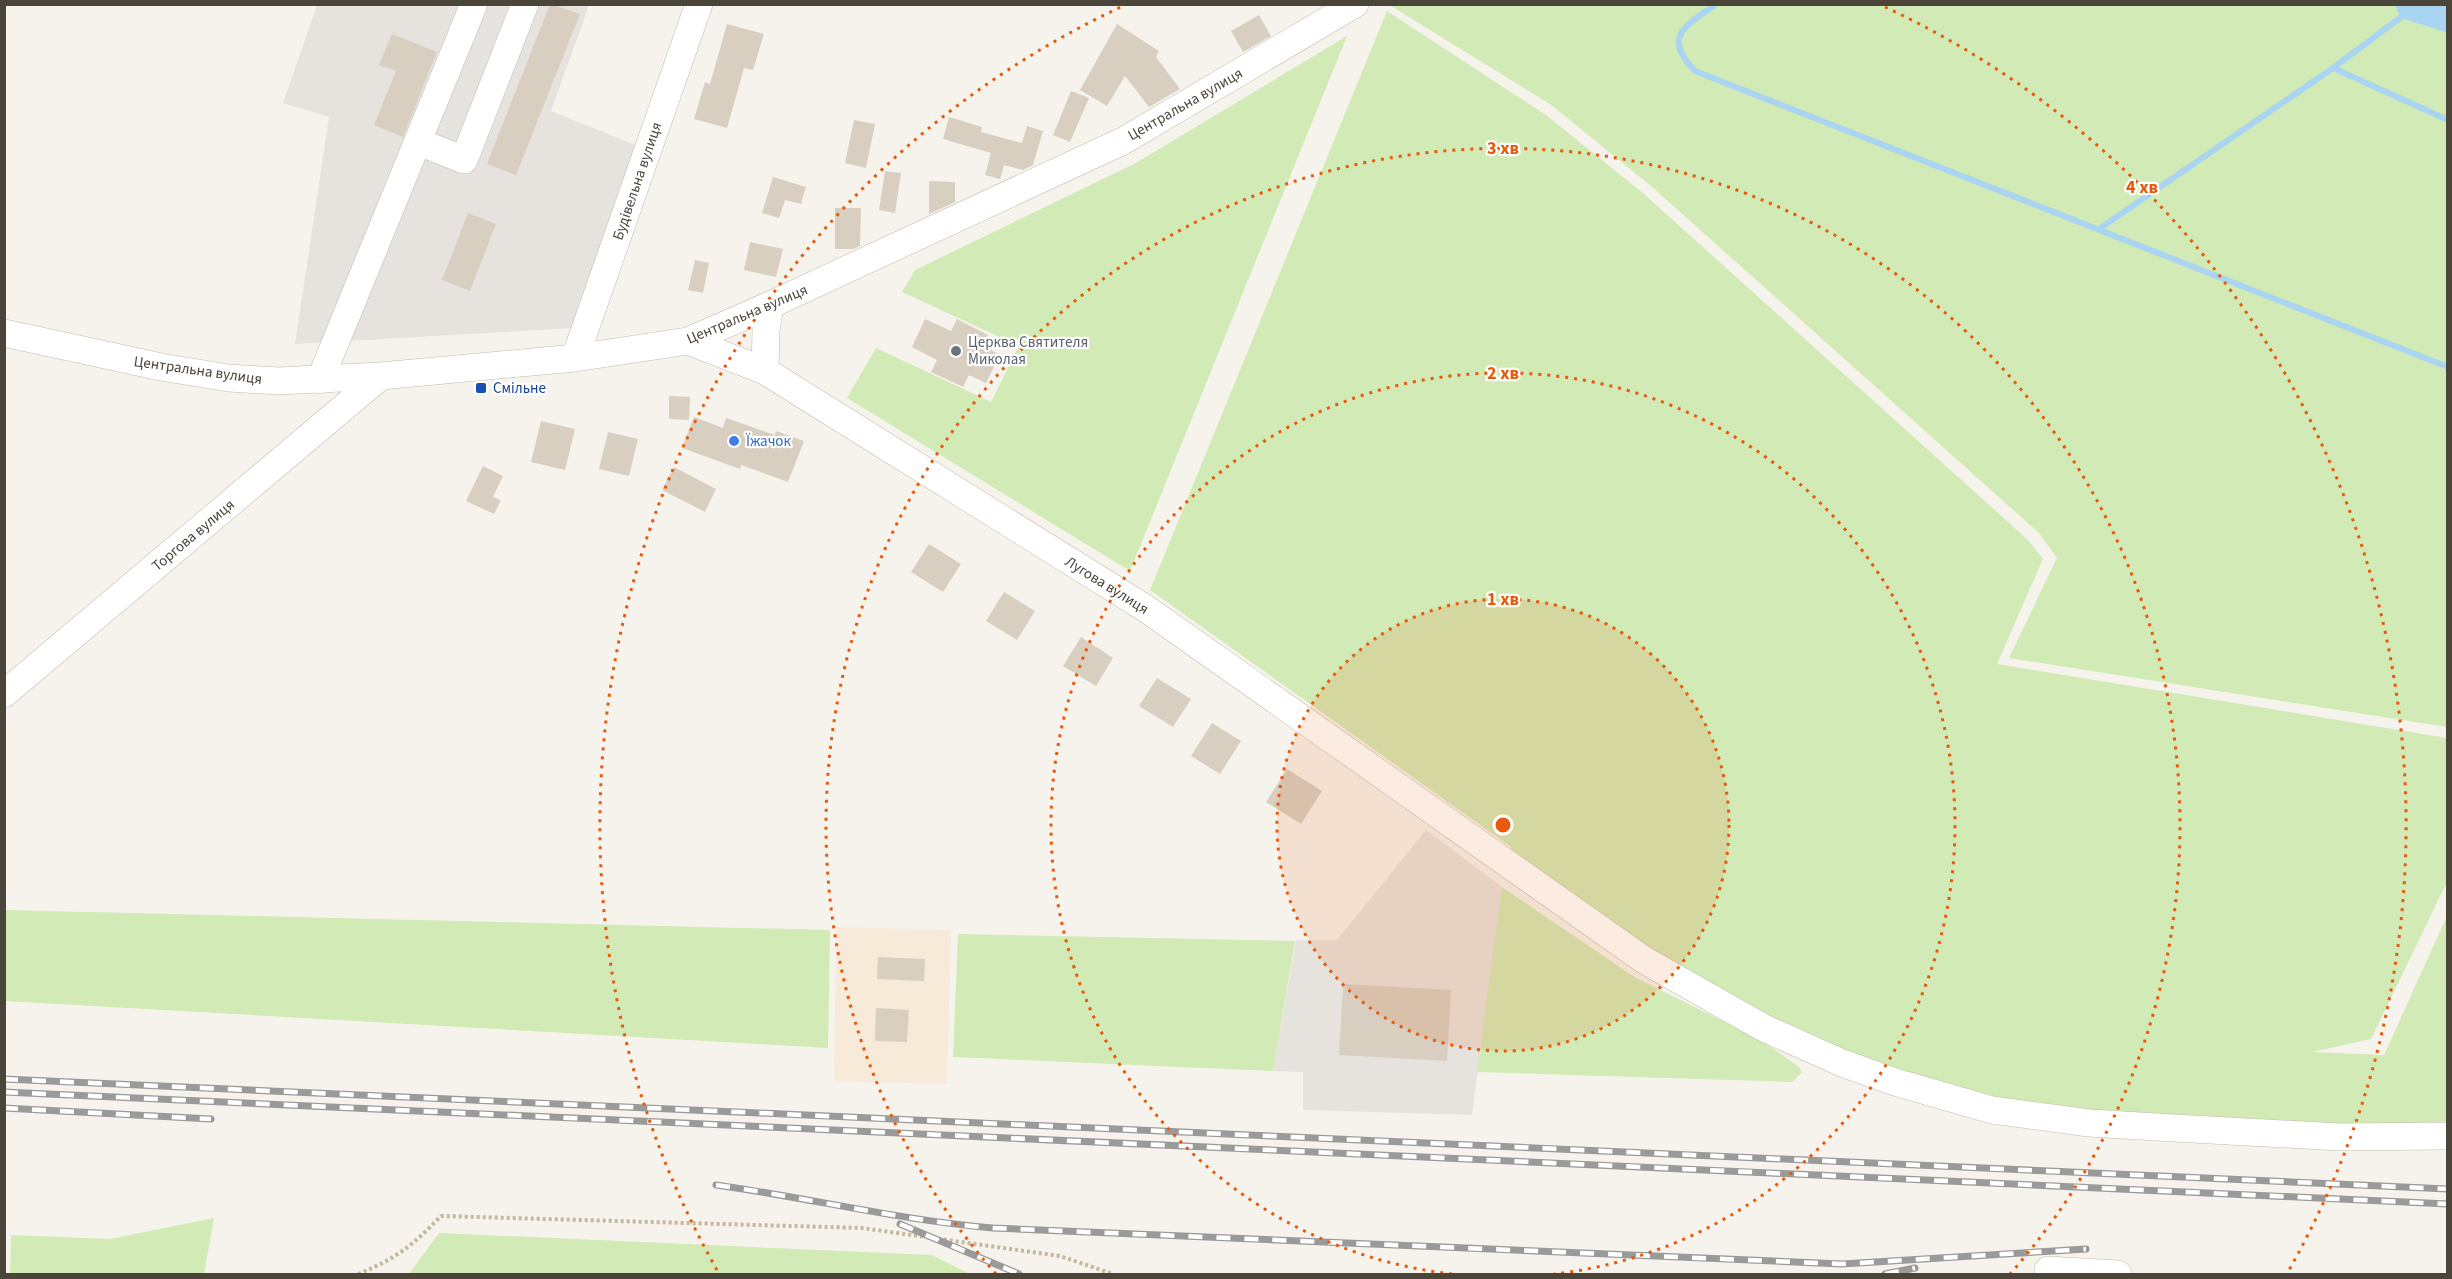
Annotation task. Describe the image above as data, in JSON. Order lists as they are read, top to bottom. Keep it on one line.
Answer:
{"streets":{"street":["Центральна вулиця","Будівельна вулиця","Торгова вулиця","Лугова вулиця"]},"crossings":[["Центральна вулиця","Будівельна вулиця"],["Центральна вулиця","Торгова вулиця"],["Центральна вулиця","Лугова вулиця"]],"places":{"other":["Церква Святителя Миколая","Їжачок"],"transit":["Смільне"]},"rings":["3 хв","4 хв","2 хв","1 хв"]}
